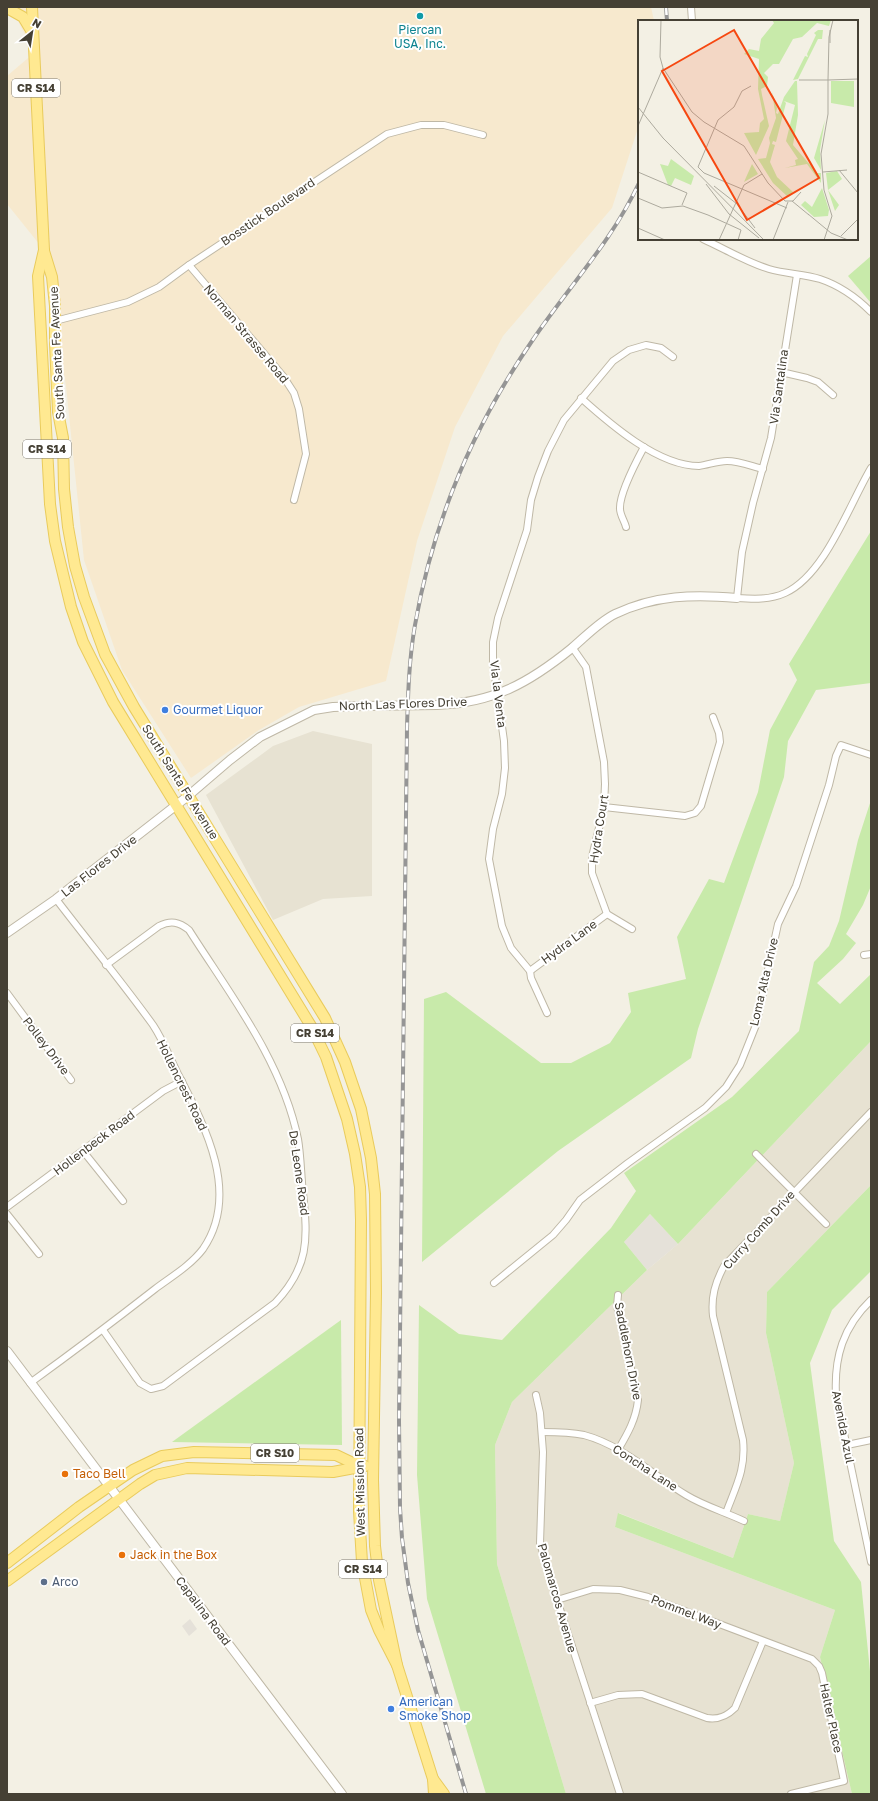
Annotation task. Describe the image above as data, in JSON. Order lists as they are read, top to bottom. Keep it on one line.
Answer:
{"streets":{"main road":["CR S14","South Santa Fe Avenue","CR S10","West Mission Road"],"street":["Bosstick Boulevard","Norman Strasse Road","Via Santalina","Via la Venta","North Las Flores Drive","Hydra Court","Las Flores Drive","Hydra Lane","Loma Alta Drive","Polley Drive","Hollencrest Road","Hollenbeck Road","De Leone Road","Curry Comb Drive","Saddlehorn Drive","Avenida Azul","Concha Lane","Palomarcos Avenue","Capalina Road","Pommel Way","Halter Place"]},"crossings":[["Bosstick Boulevard","Norman Strasse Road"],["Bosstick Boulevard","South Santa Fe Avenue"],["South Santa Fe Avenue","North Las Flores Drive"],["South Santa Fe Avenue","Las Flores Drive"],["South Santa Fe Avenue","West Mission Road"],["Via Santalina","North Las Flores Drive"],["Via la Venta","North Las Flores Drive"],["Via la Venta","Hydra Lane"],["North Las Flores Drive","Hydra Court"],["North Las Flores Drive","Las Flores Drive"],["Hydra Court","Hydra Lane"],["Las Flores Drive","Hollencrest Road"],["Hollencrest Road","Hollenbeck Road"],["Hollencrest Road","De Leone Road"],["Hollencrest Road","Capalina Road"],["Curry Comb Drive","Concha Lane"],["Saddlehorn Drive","Concha Lane"],["CR S10","West Mission Road"],["CR S10","Capalina Road"],["Concha Lane","Palomarcos Avenue"],["Palomarcos Avenue","Pommel Way"],["Pommel Way","Halter Place"]],"places":["Piercan USA, Inc.","Gourmet Liquor","Taco Bell","Jack in the Box","Arco","American Smoke Shop"],"north":"top right"}
